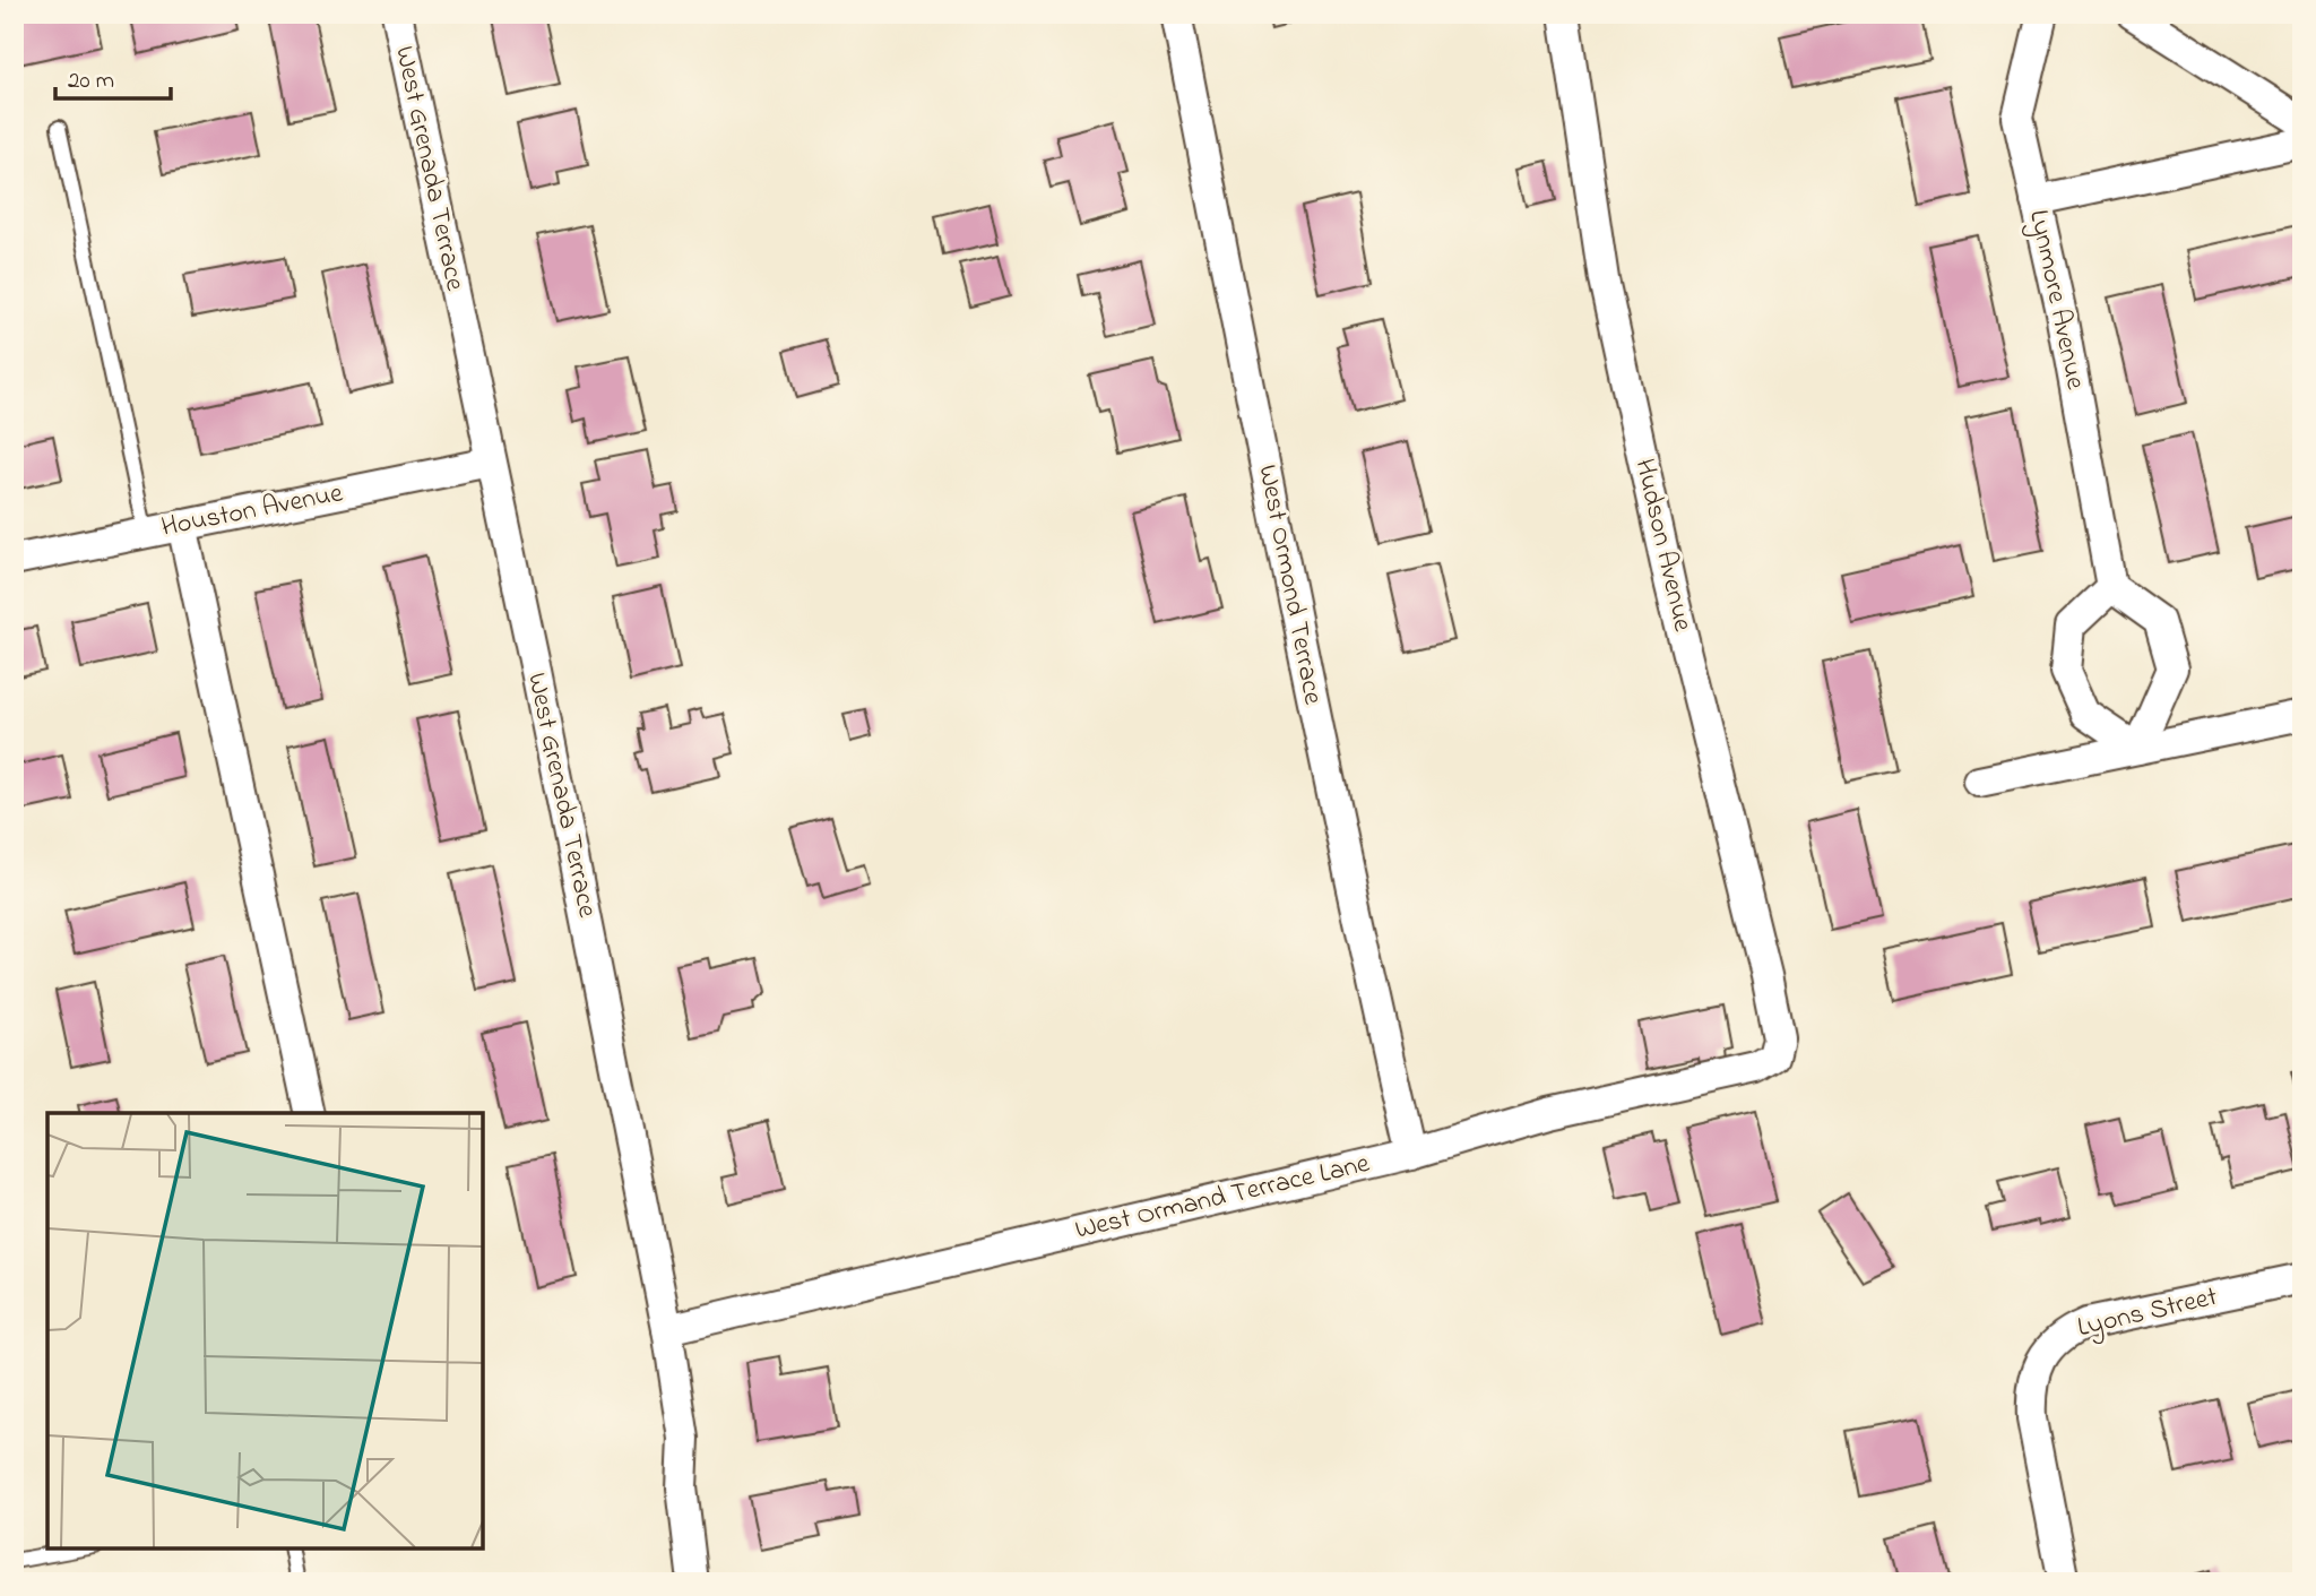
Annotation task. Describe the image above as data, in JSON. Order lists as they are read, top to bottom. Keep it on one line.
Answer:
{"streets":{"street":["West Grenada Terrace","Lynmore Avenue","Houston Avenue","Hudson Avenue","West Ormond Terrace","West Ormand Terrace Lane","Lyons Street"]},"crossings":[["West Grenada Terrace","Houston Avenue"],["West Grenada Terrace","West Ormand Terrace Lane"],["Hudson Avenue","West Ormand Terrace Lane"],["West Ormond Terrace","West Ormand Terrace Lane"]],"scale_bar":"20 m"}
